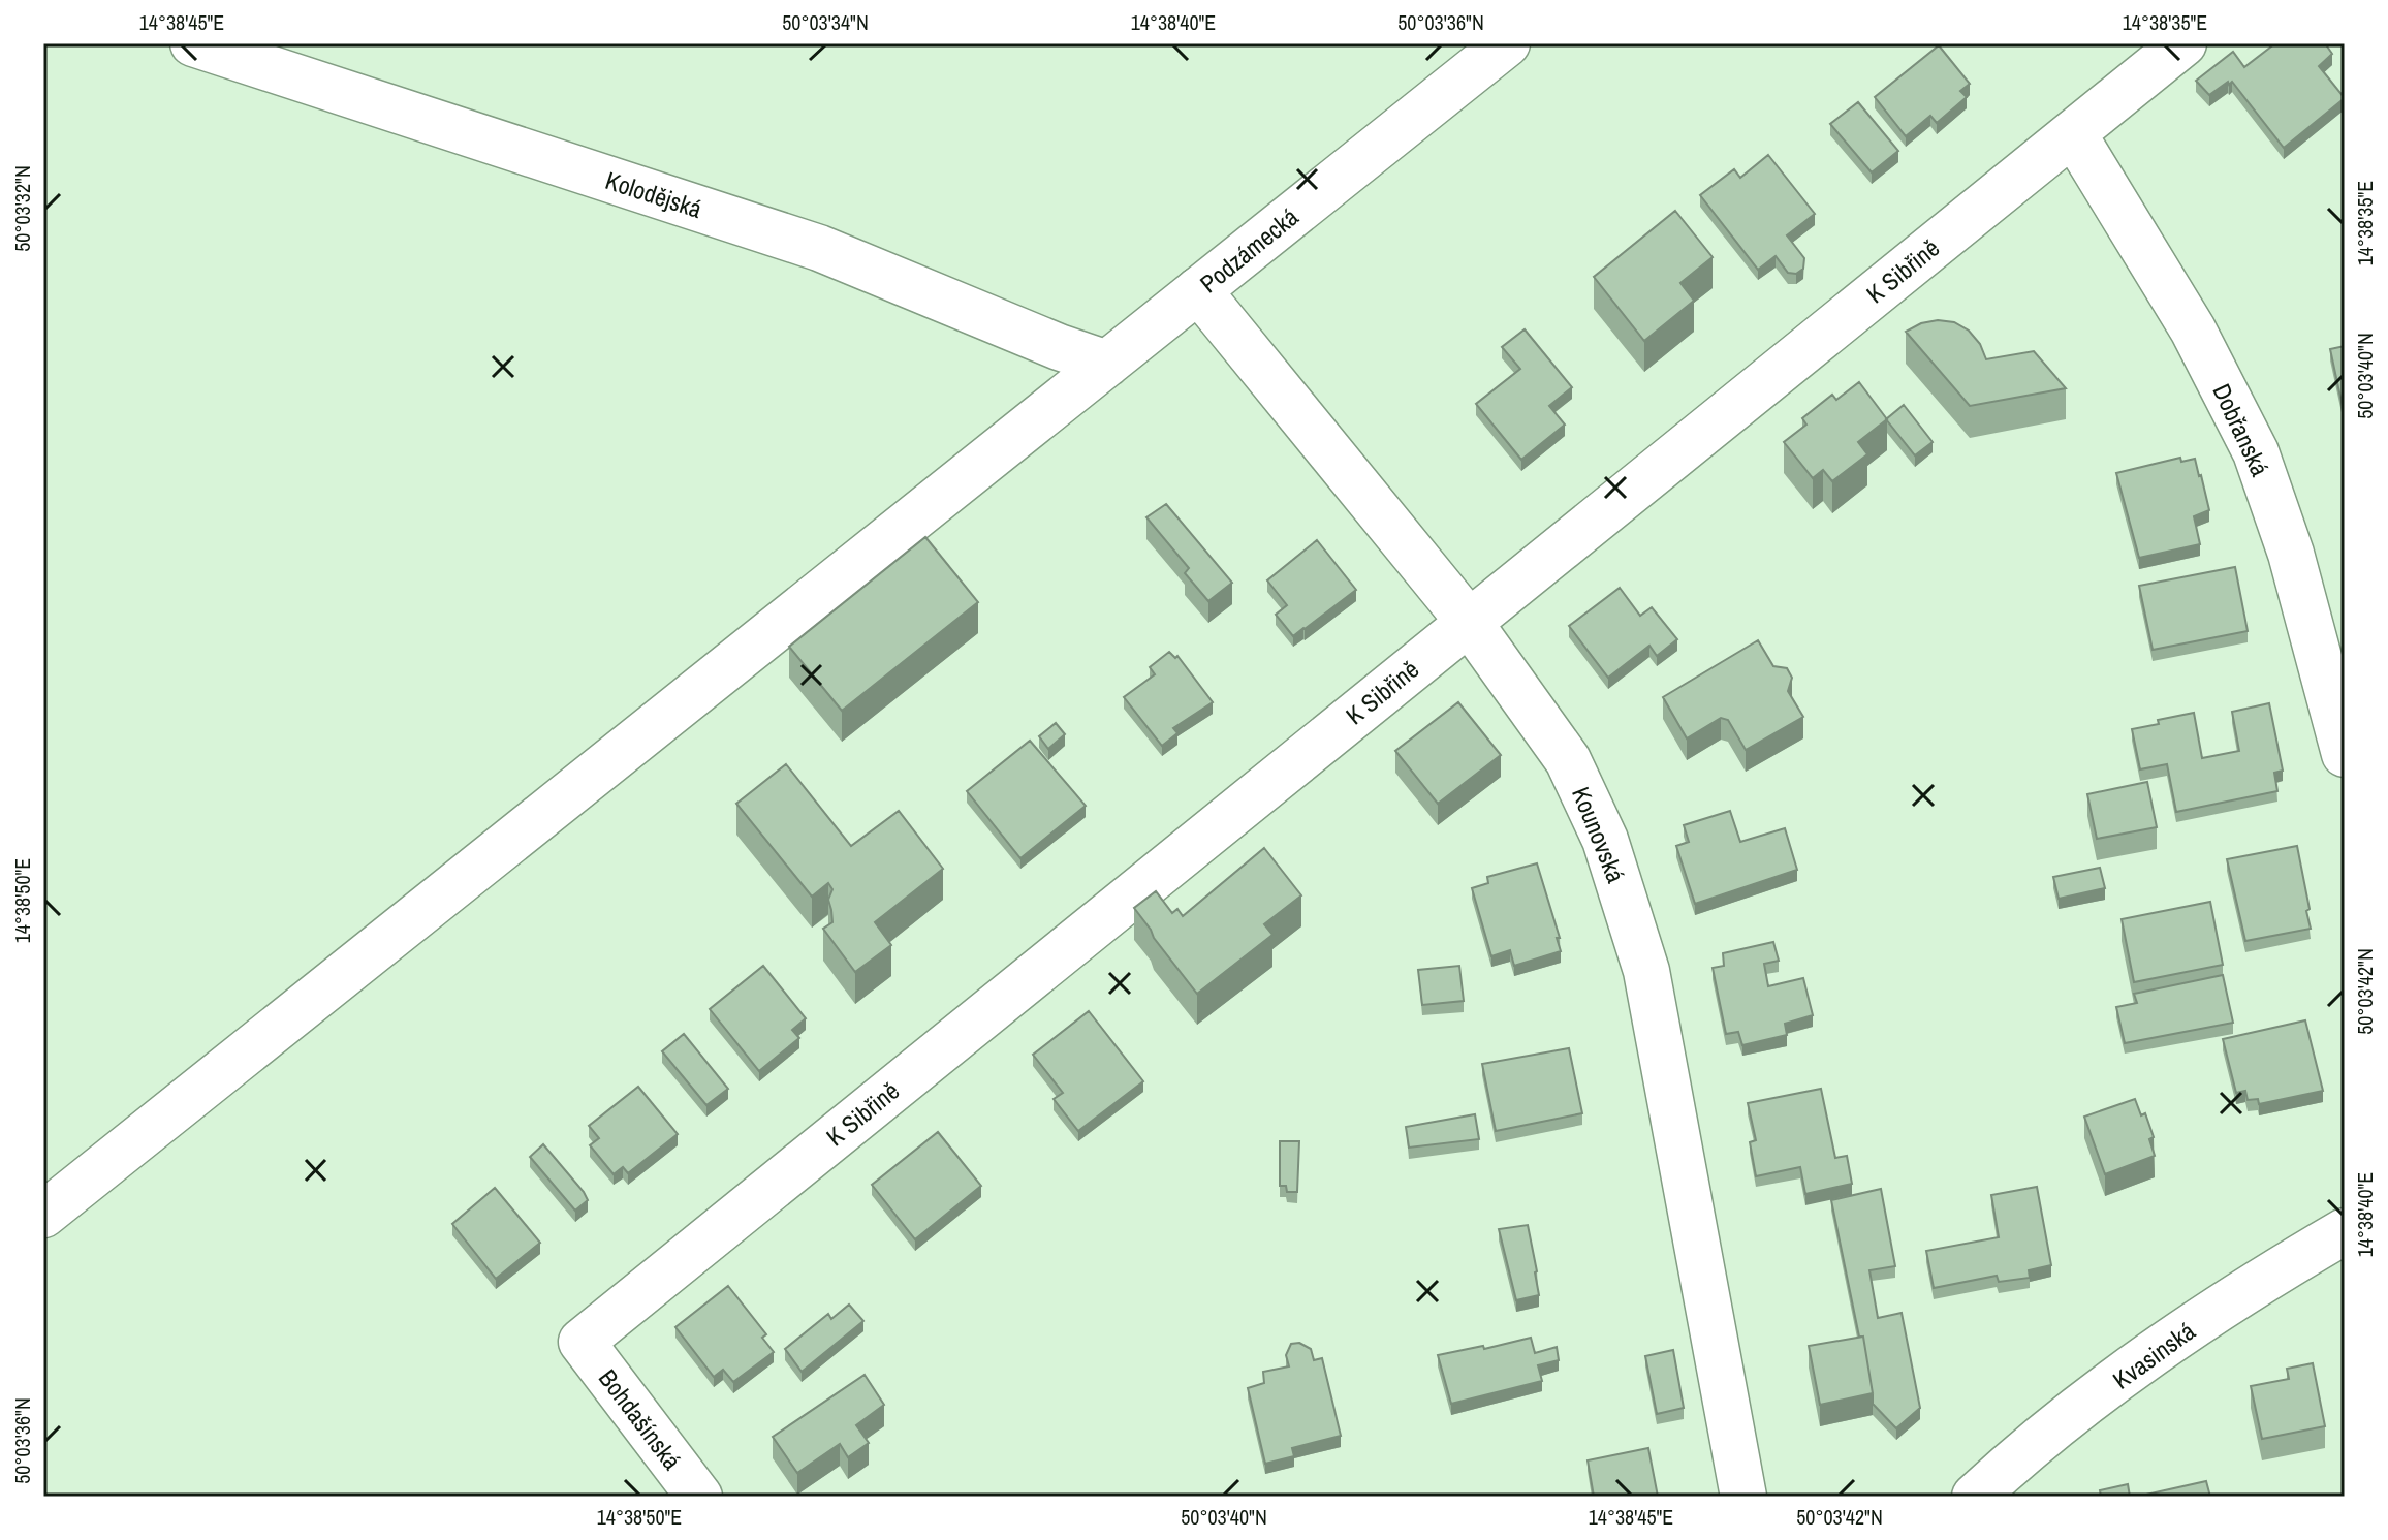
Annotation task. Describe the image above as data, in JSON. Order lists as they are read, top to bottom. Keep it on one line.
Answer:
{"streets":{"street":["Kolodějská","Podzámecká","K Sibřině","Dobřanská","Kounovská","Kvasinská","Bohdašínská"]},"crossings":[["Kolodějská","Podzámecká"],["Podzámecká","Kounovská"],["K Sibřině","Dobřanská"],["K Sibřině","Kounovská"],["K Sibřině","Bohdašínská"]],"coordinates":["14°38'45\"E","50°03'34\"N","14°38'40\"E","50°03'36\"N","14°38'35\"E","50°03'32\"N","50°03'40\"N","14°38'50\"E","50°03'42\"N"]}
